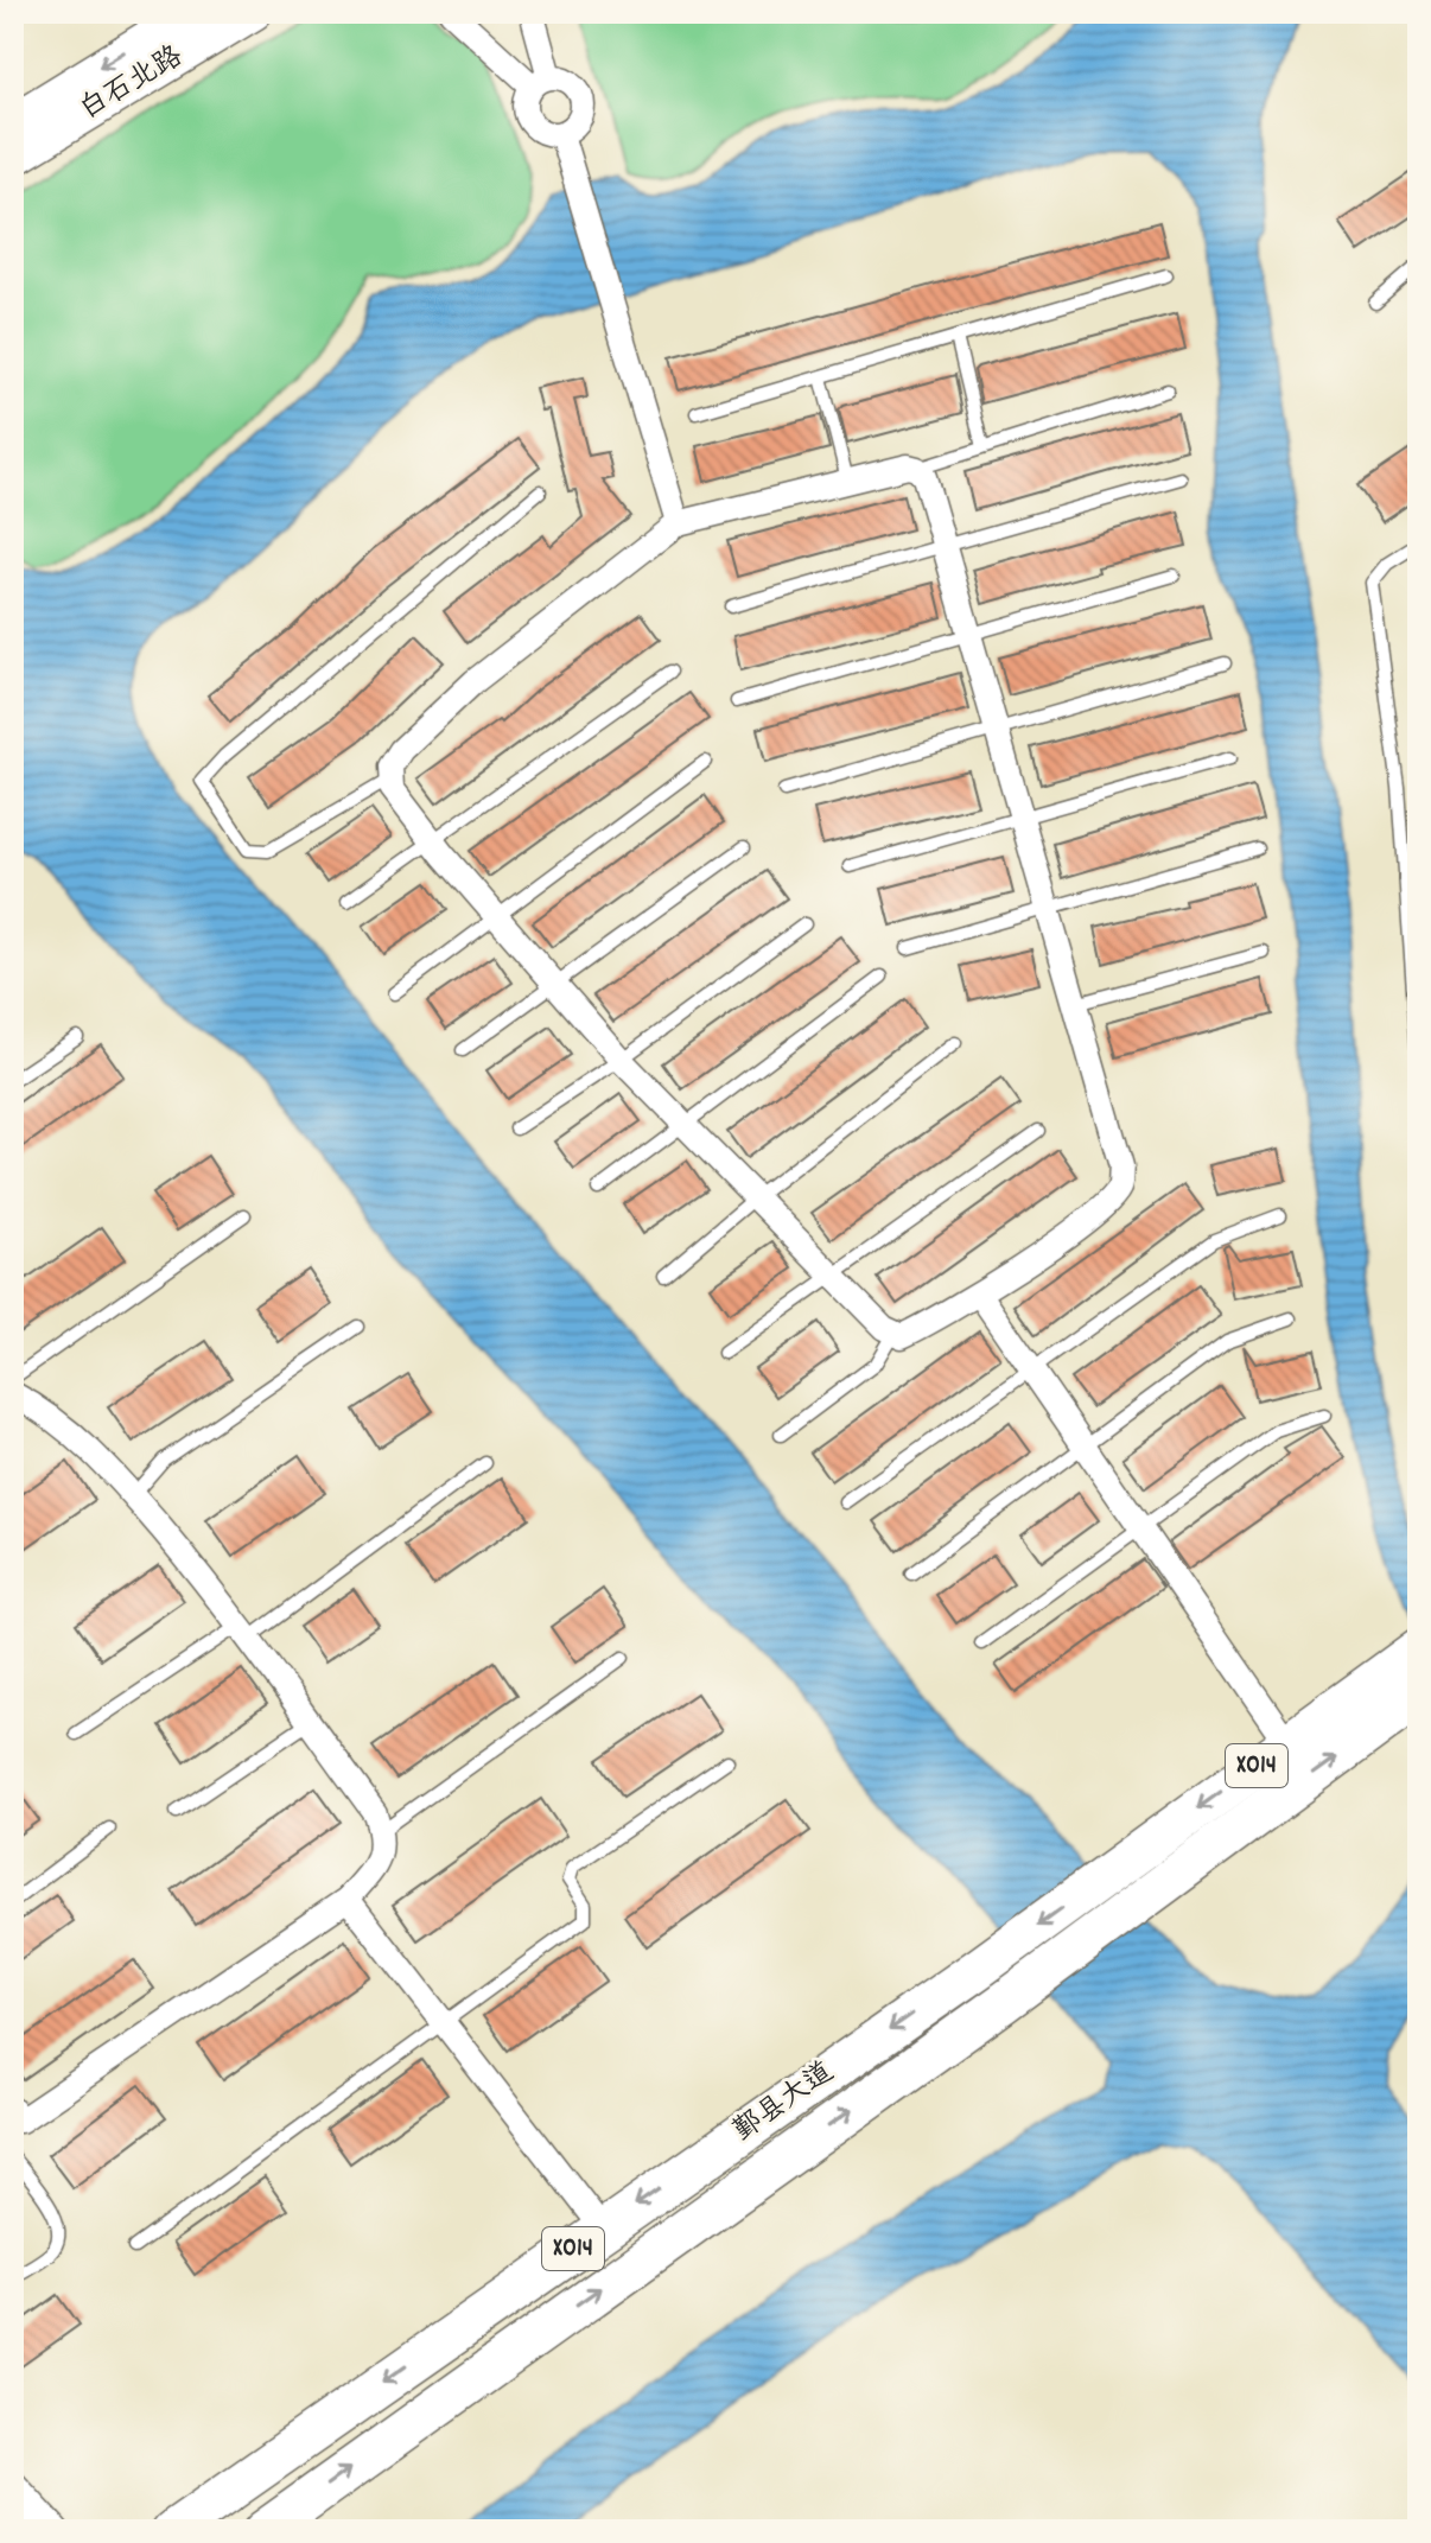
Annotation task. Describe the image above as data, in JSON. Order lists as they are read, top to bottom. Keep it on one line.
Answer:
{"streets":{"main road":["白石北路","X014","鄞县大道"]}}
